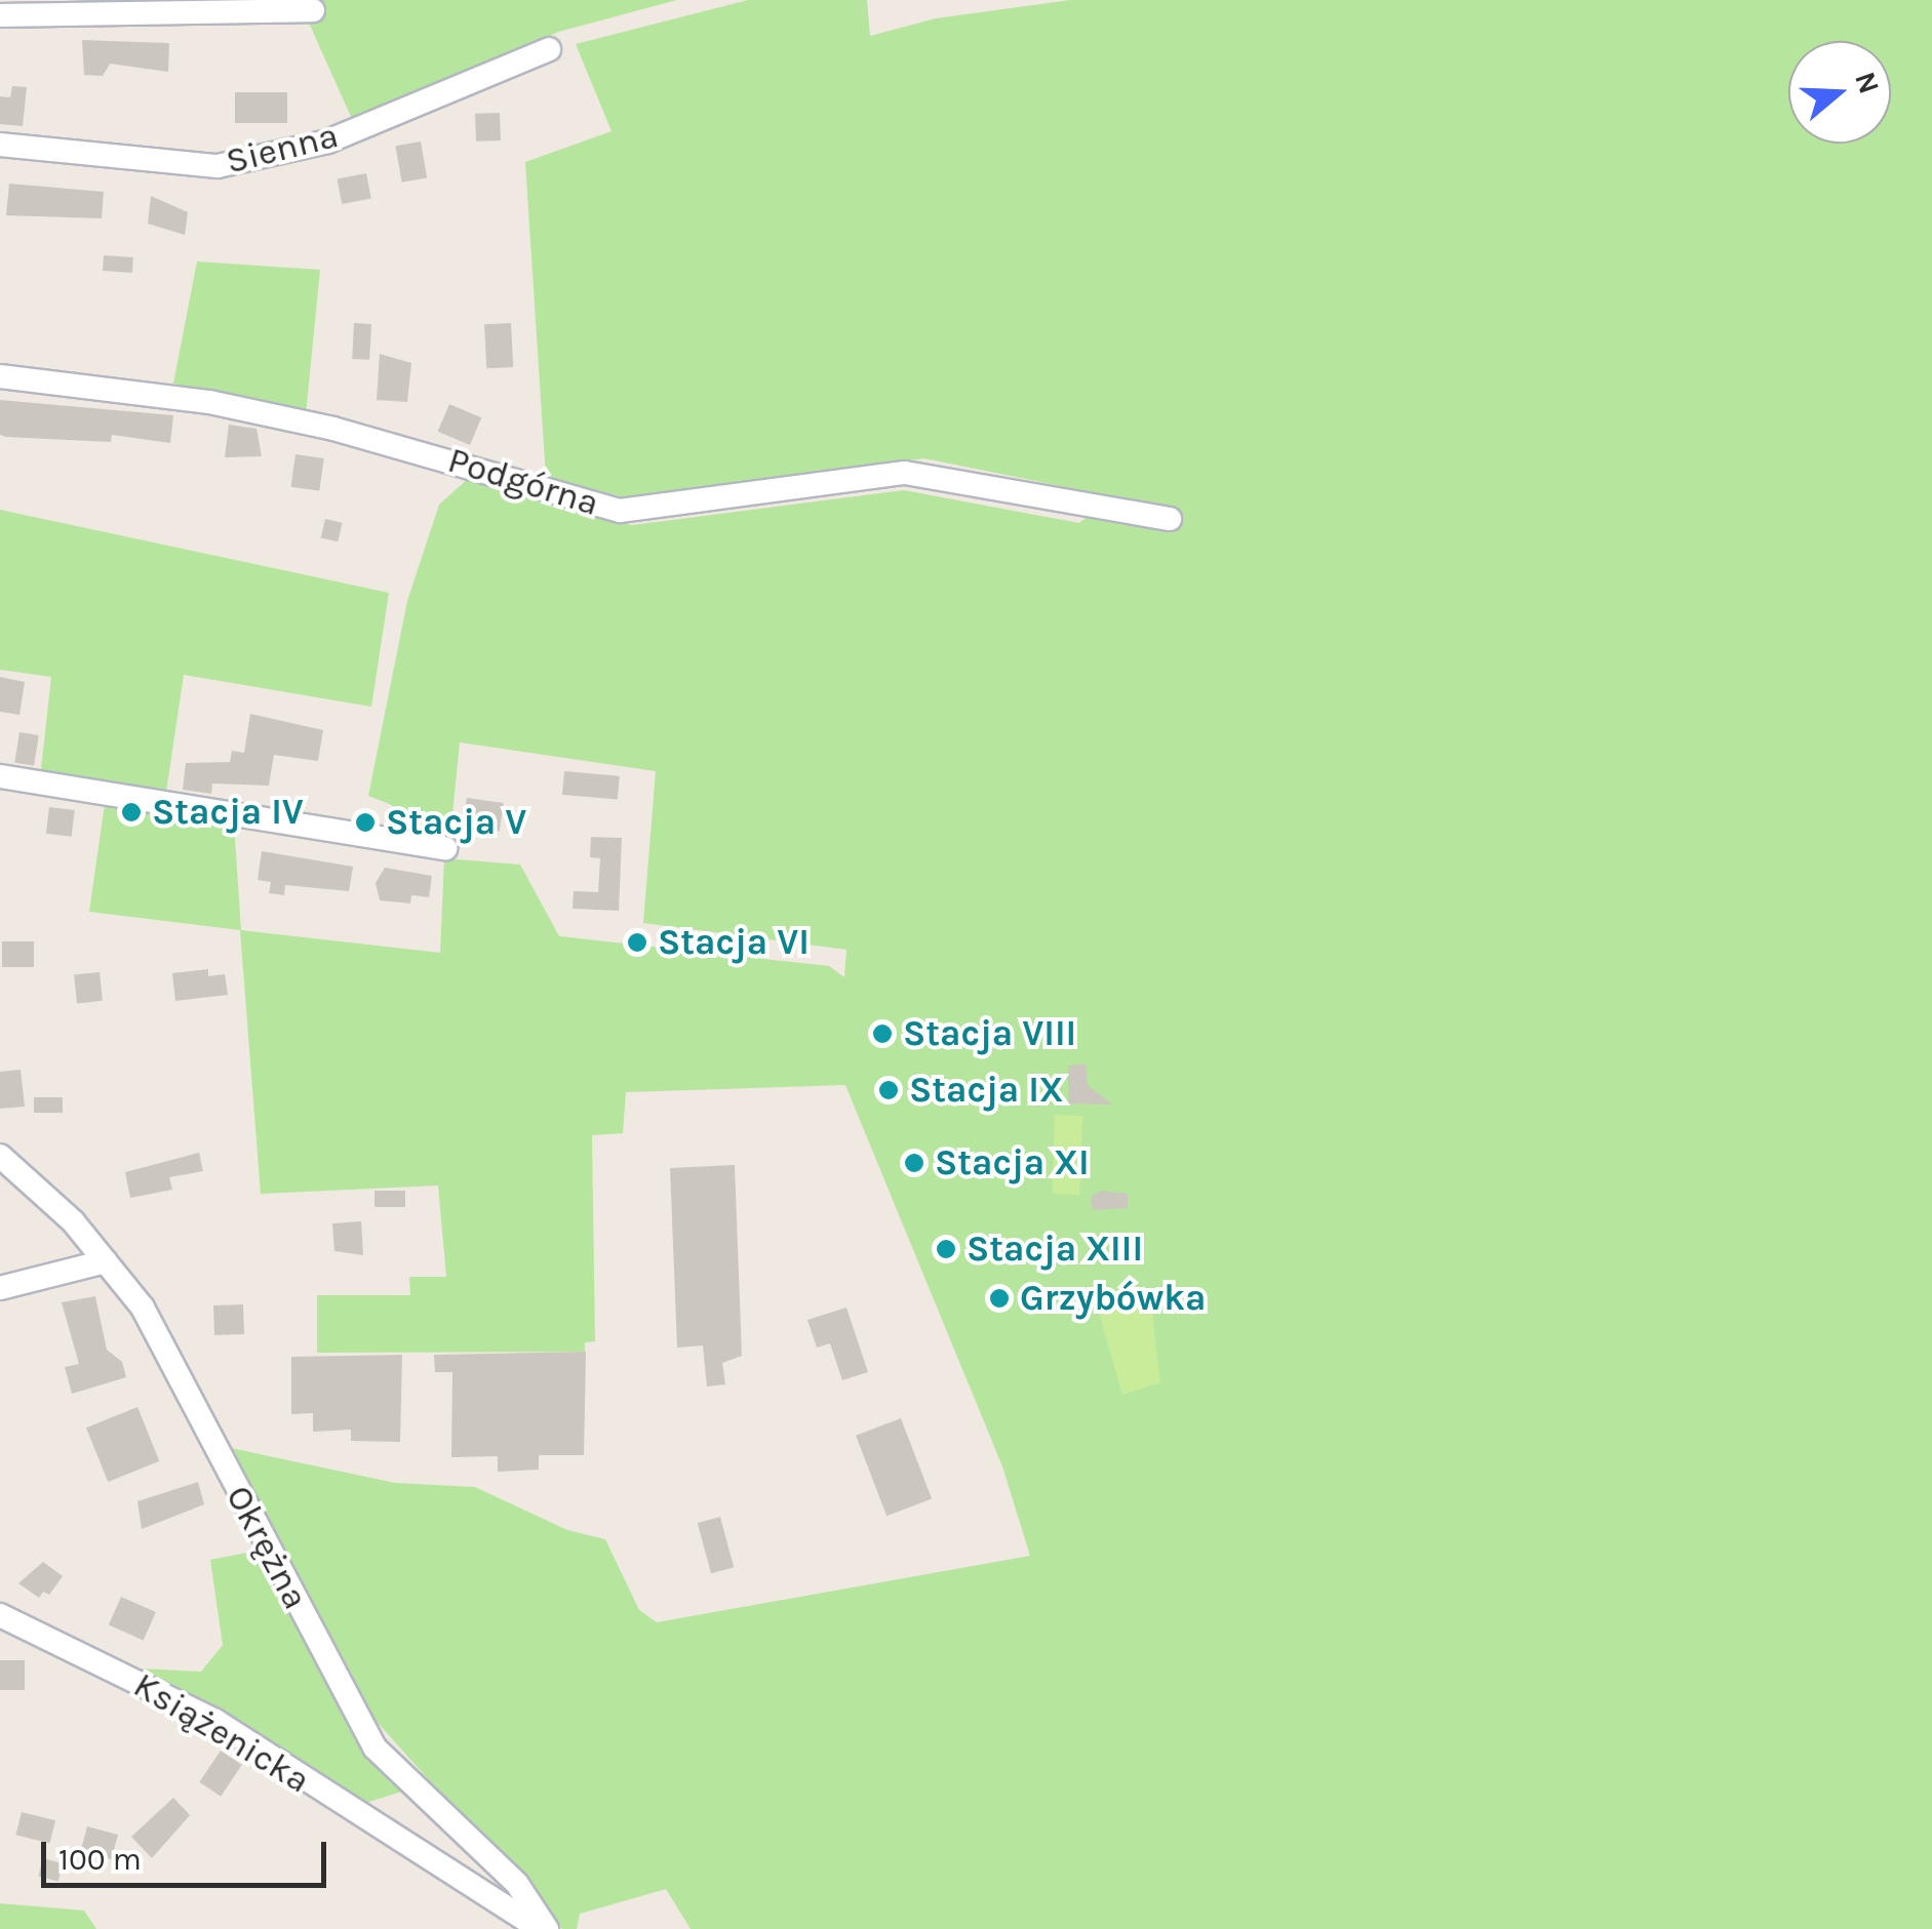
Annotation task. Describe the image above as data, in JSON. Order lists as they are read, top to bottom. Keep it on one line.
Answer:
{"streets":{"street":["Sienna","Podgórna","Okrężna","Książenicka"]},"crossings":[["Okrężna","Książenicka"]],"places":["Stacja IV","Stacja V","Stacja VI","Stacja VIII","Stacja IX","Stacja XI","Stacja XIII","Grzybówka"],"scale_bar":"100 m","north":"right"}
